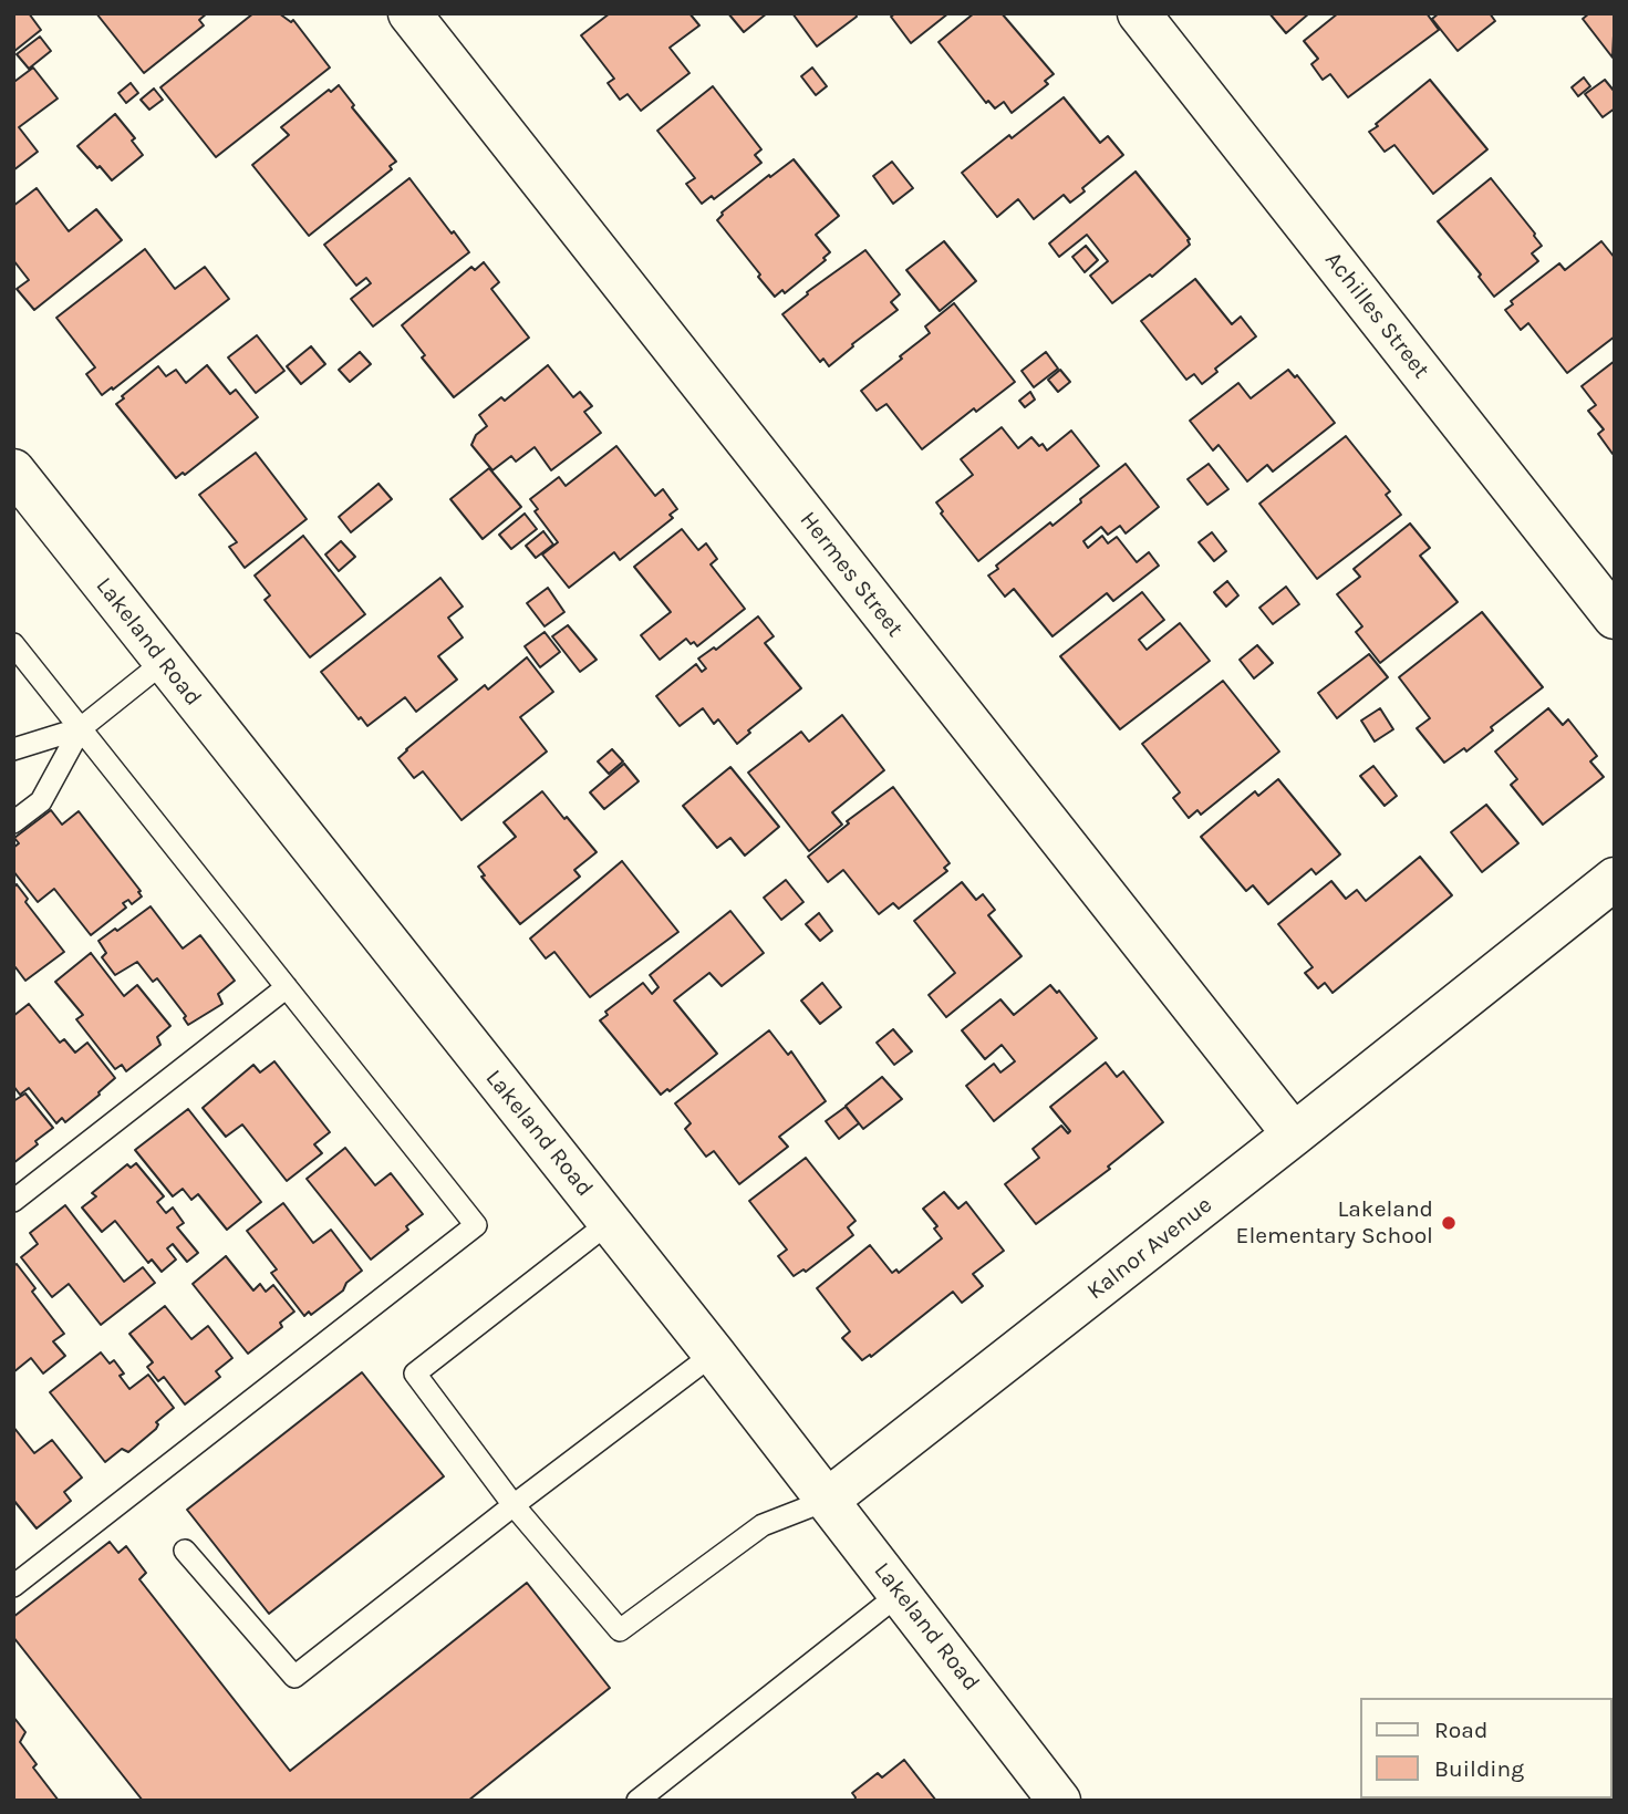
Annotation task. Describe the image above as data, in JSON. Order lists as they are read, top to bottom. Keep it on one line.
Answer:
{"streets":{"street":["Achilles Street","Hermes Street","Lakeland Road","Kalnor Avenue"]},"crossings":[["Hermes Street","Kalnor Avenue"],["Lakeland Road","Kalnor Avenue"]],"places":["Lakeland Elementary School"],"legend":["Road","Building"]}
